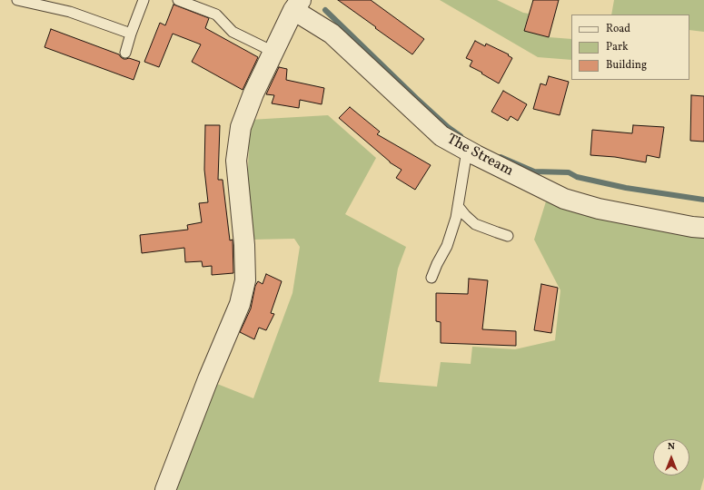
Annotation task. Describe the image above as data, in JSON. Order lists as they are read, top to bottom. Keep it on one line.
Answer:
{"streets":{"street":["The Stream"]},"legend":["Road","Park","Building"],"north":"top"}
